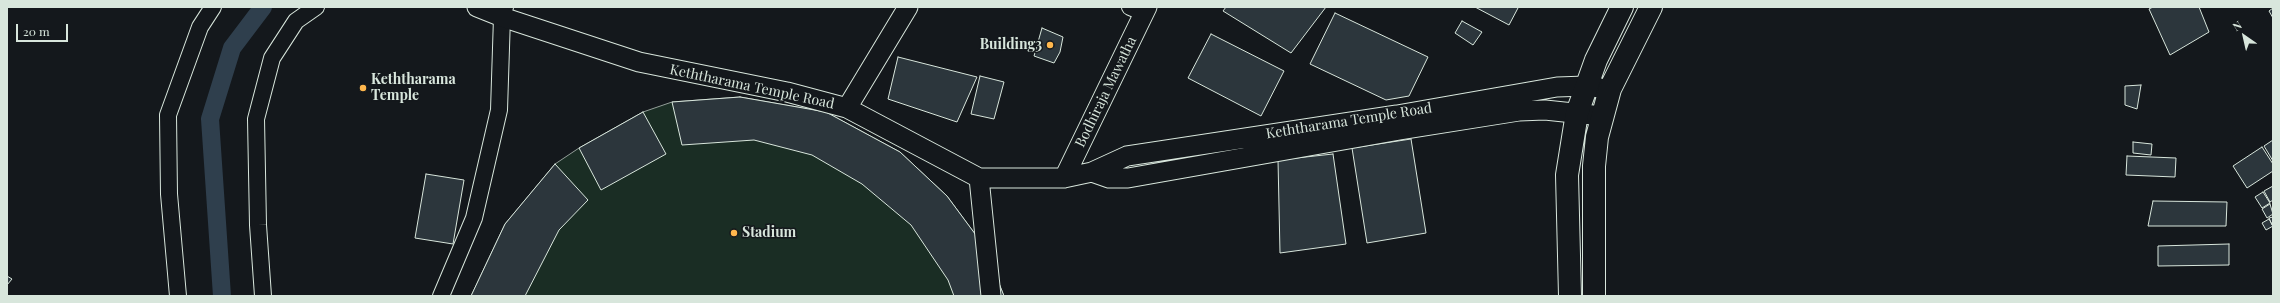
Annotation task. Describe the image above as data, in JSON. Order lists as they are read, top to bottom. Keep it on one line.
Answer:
{"streets":{"street":["Keththarama Temple Road","Bodhiraja Mawatha"]},"crossings":[["Keththarama Temple Road","Bodhiraja Mawatha"]],"places":["Building3","Keththarama Temple","Stadium"],"scale_bar":"20 m","north":"top left"}
